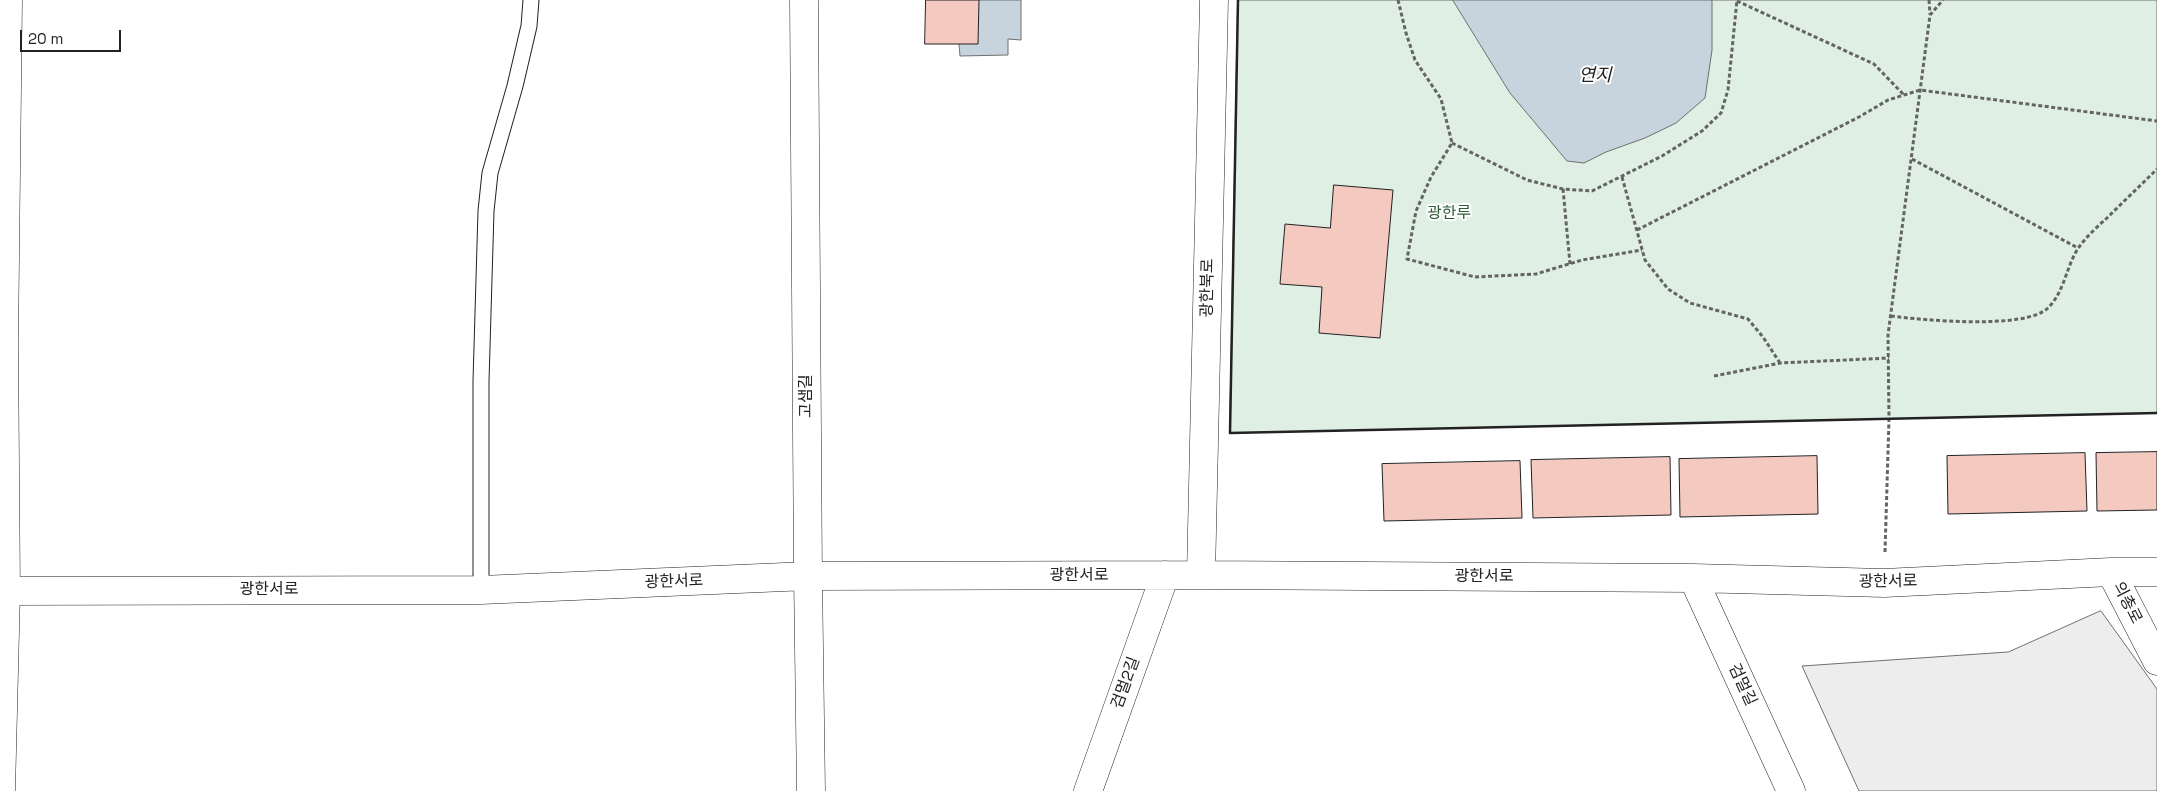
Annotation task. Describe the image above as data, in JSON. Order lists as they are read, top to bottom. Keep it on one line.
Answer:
{"streets":{"street":["광한북로","고샘길","광한서로","의총로","검멀2길","검멀길"]},"crossings":[["광한북로","광한서로"],["고샘길","광한서로"],["광한서로","의총로"],["광한서로","검멀2길"],["광한서로","검멀길"]],"water":["연지"],"parks":["광한루"],"scale_bar":"20 m"}
